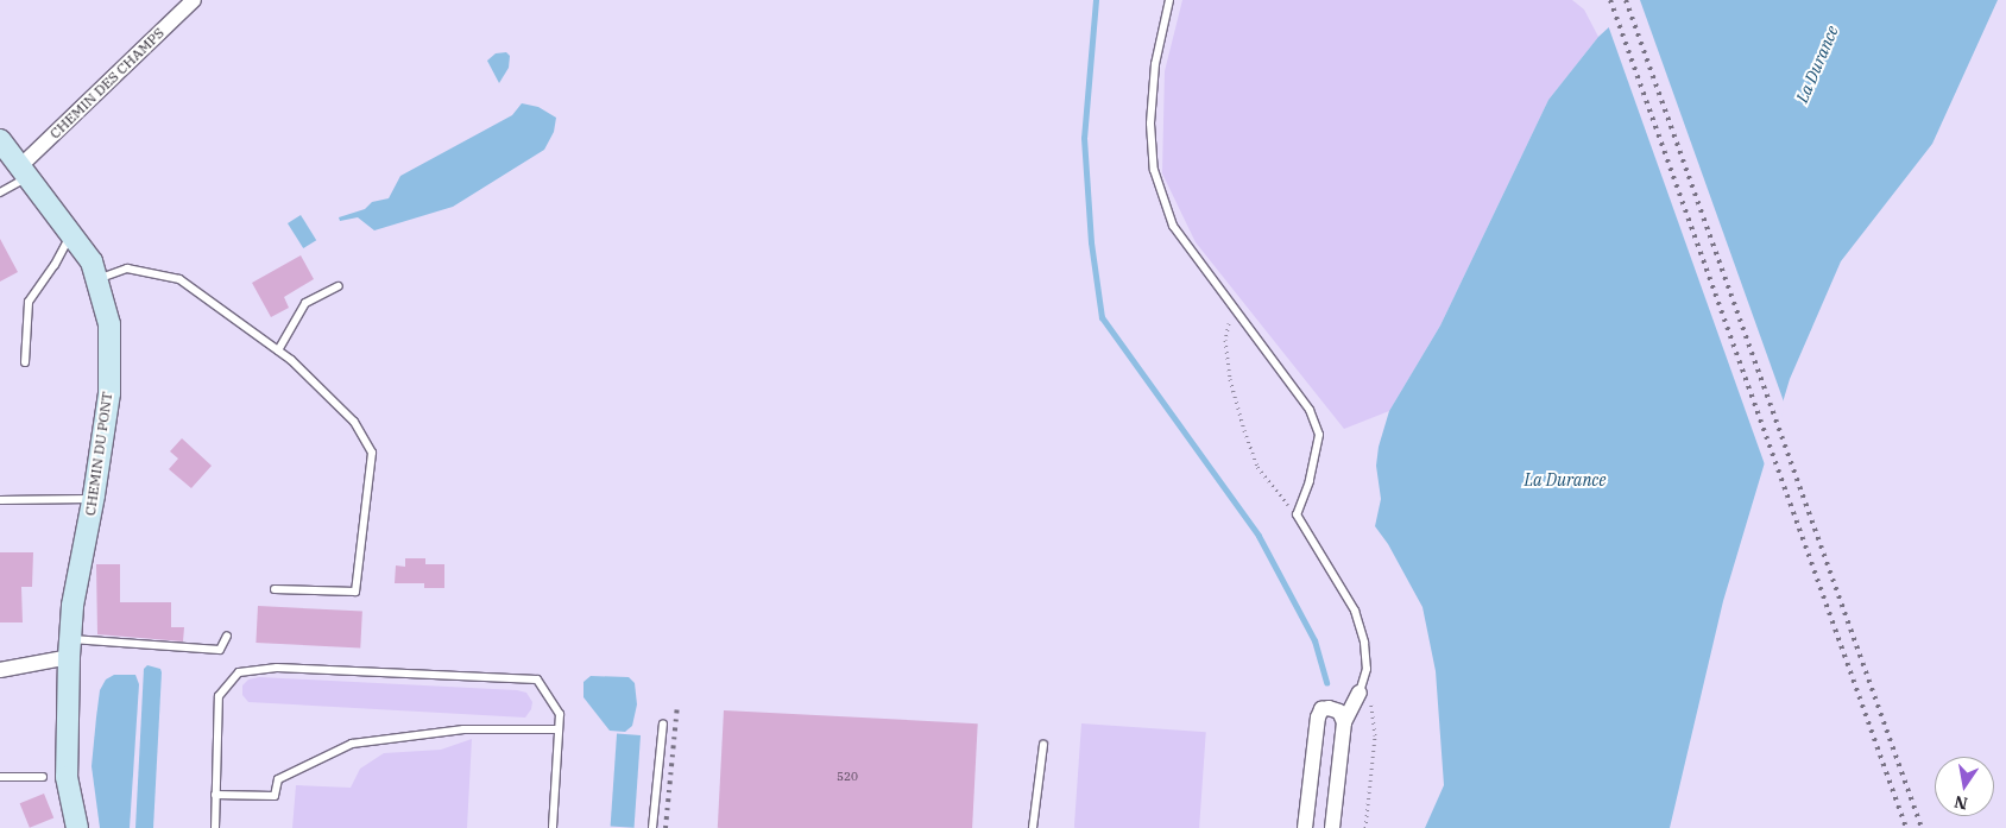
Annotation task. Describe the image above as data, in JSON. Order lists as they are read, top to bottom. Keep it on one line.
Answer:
{"streets":{"street":["CHEMIN DES CHAMPS","CHEMIN DU PONT"]},"crossings":[["CHEMIN DES CHAMPS","CHEMIN DU PONT"]],"water":["La Durance"],"house_numbers":["520"],"north":"bottom"}
